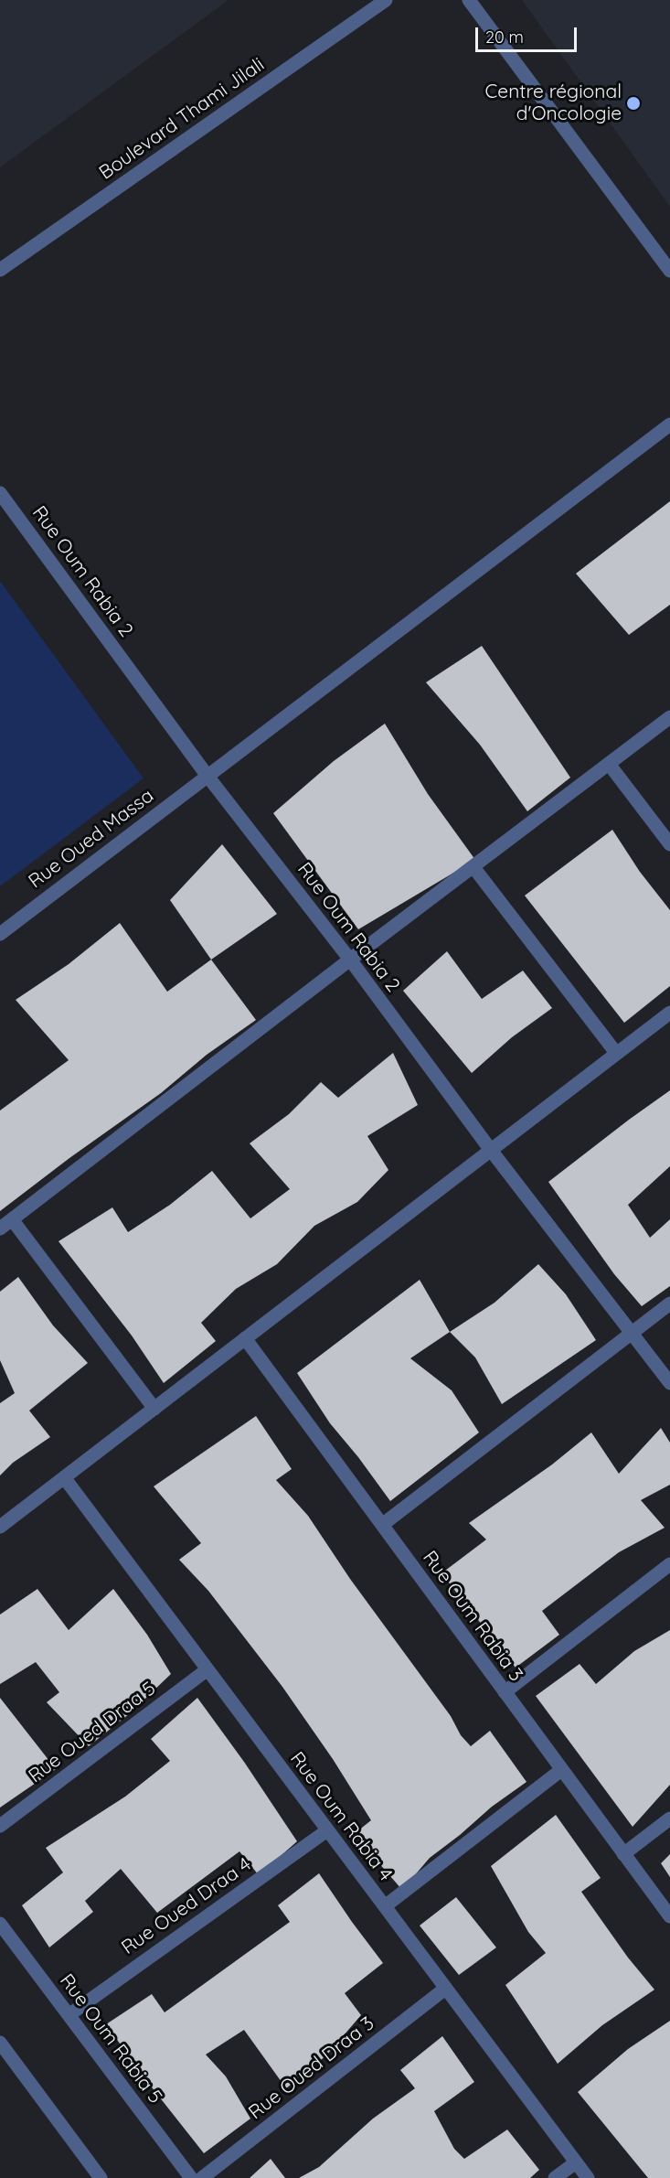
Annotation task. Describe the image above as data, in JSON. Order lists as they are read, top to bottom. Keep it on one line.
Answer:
{"streets":{"street":["Boulevard Thami Jilali","Rue Oum Rabia 2","Rue Oued Massa","Rue Oum Rabia 3","Rue Oued Draa 5","Rue Oum Rabia 4","Rue Oued Draa 4","Rue Oum Rabia 5","Rue Oued Draa 3"]},"crossings":[["Rue Oum Rabia 2","Rue Oued Massa"],["Rue Oued Draa 5","Rue Oum Rabia 4"],["Rue Oum Rabia 4","Rue Oued Draa 4"],["Rue Oum Rabia 4","Rue Oued Draa 3"],["Rue Oued Draa 4","Rue Oum Rabia 5"]],"places":["Centre régional d'Oncologie"],"scale_bar":"20 m"}
